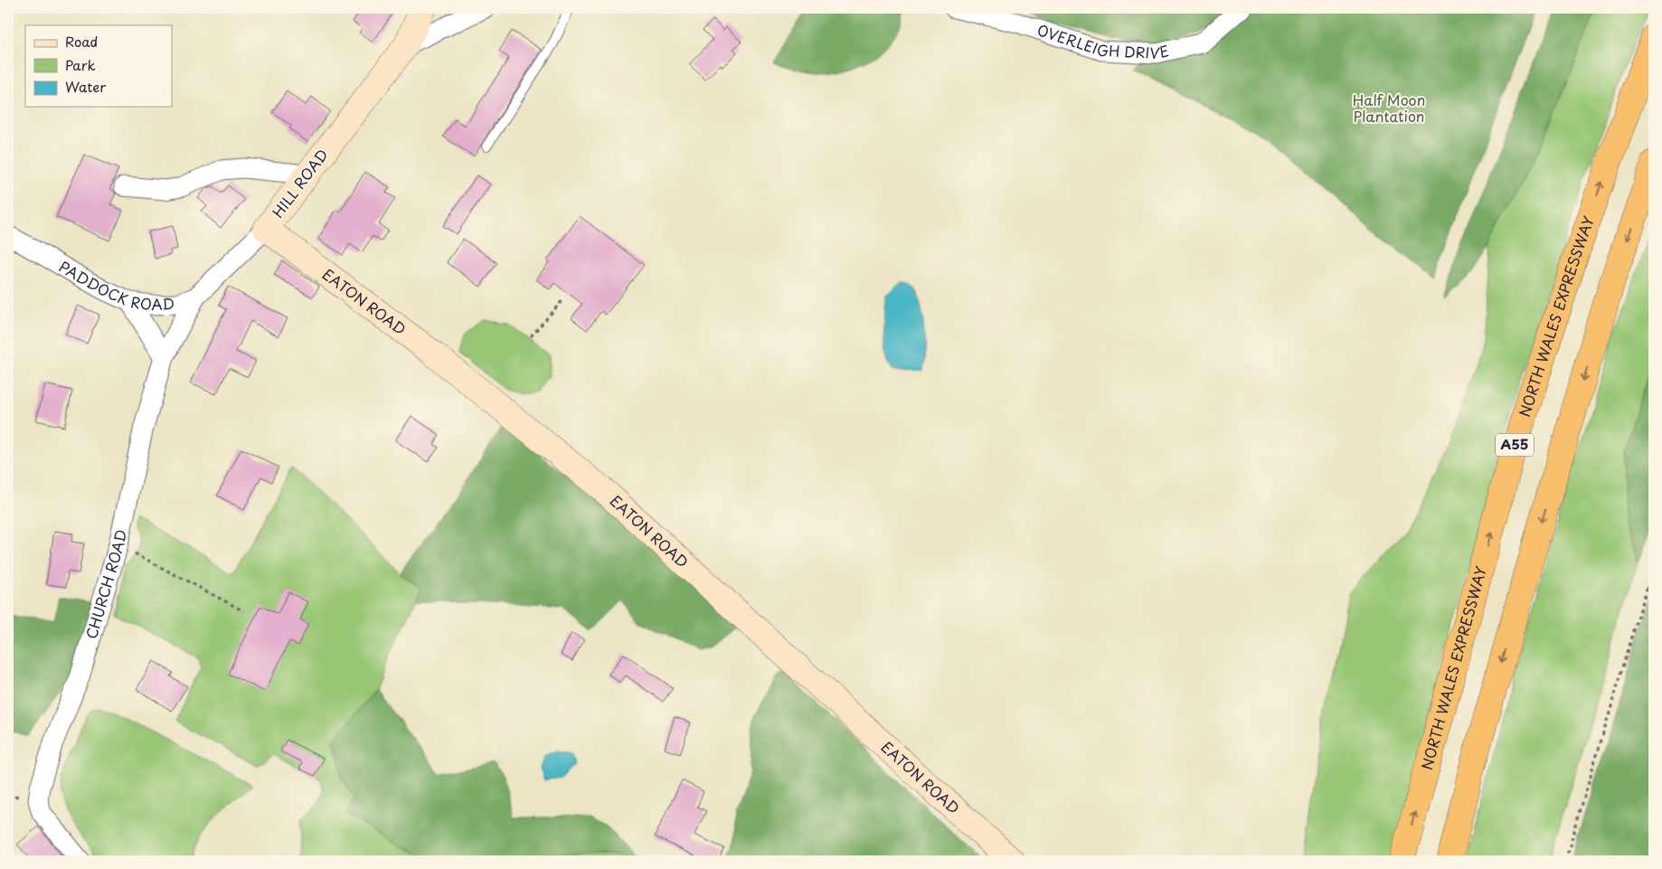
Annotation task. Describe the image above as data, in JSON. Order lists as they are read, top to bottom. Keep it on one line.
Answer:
{"streets":{"highway":["NORTH WALES EXPRESSWAY","A55"],"street":["OVERLEIGH DRIVE","HILL ROAD","PADDOCK ROAD","EATON ROAD","CHURCH ROAD"]},"crossings":[["HILL ROAD","PADDOCK ROAD"],["HILL ROAD","EATON ROAD"],["PADDOCK ROAD","CHURCH ROAD"]],"parks":["Half Moon Plantation"],"legend":["Road","Park","Water"]}
